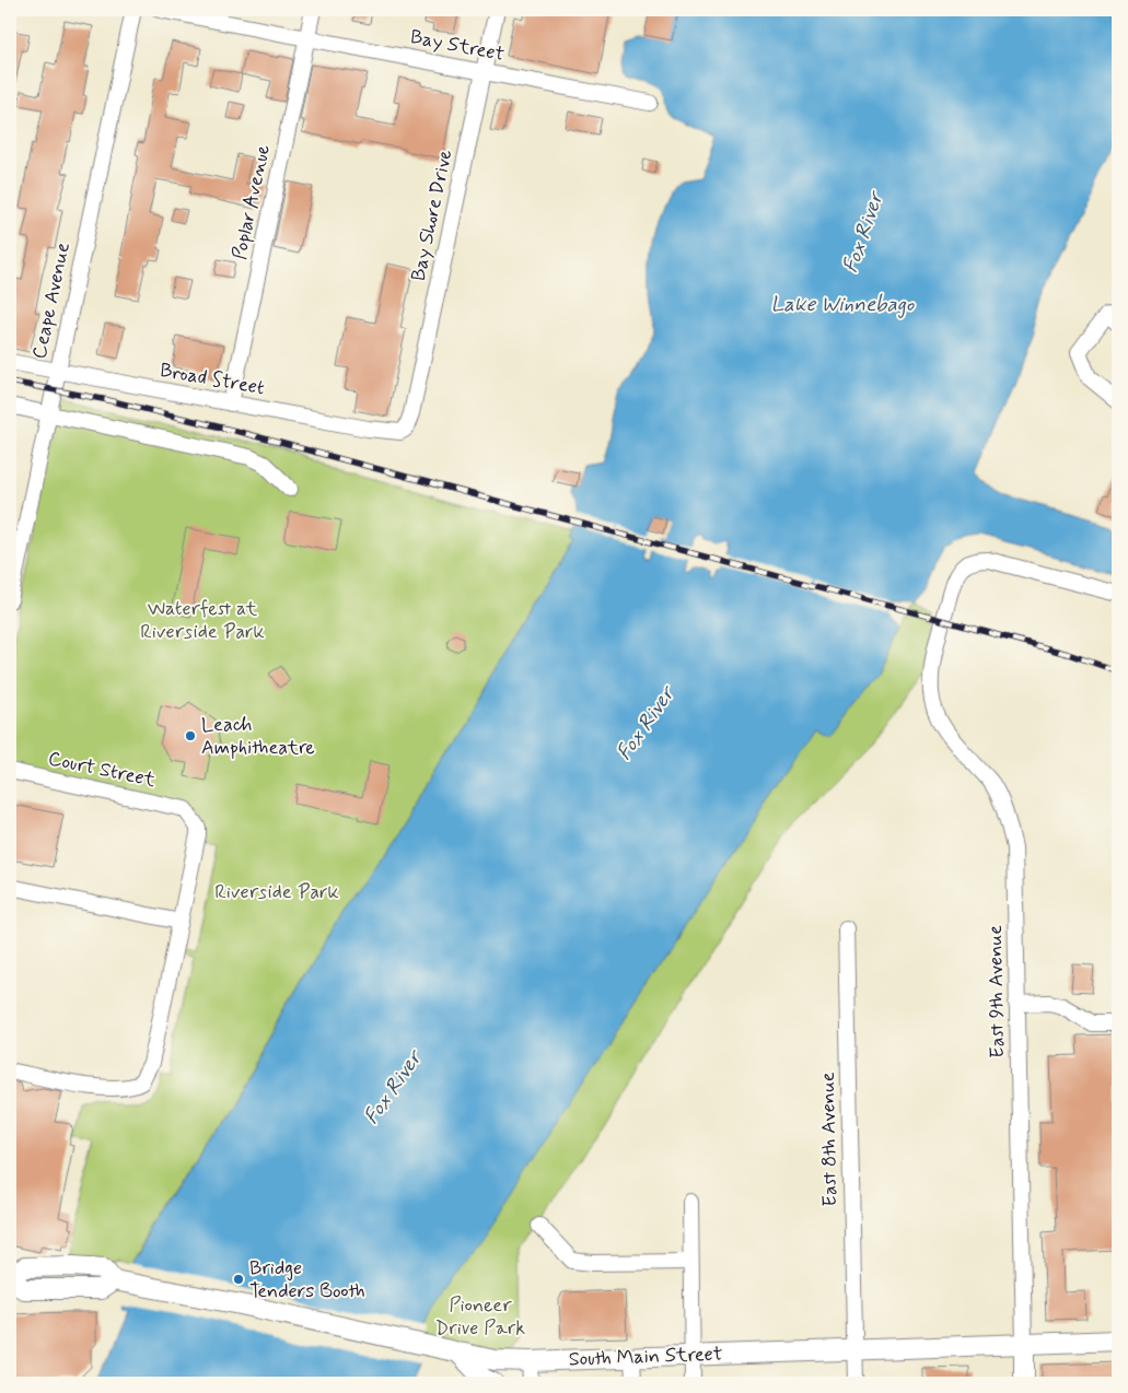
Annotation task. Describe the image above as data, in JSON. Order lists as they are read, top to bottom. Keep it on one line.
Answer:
{"streets":{"main road":["South Main Street"],"street":["Bay Street","Poplar Avenue","Bay Shore Drive","Ceape Avenue","Broad Street","Court Street","East 9th Avenue","East 8th Avenue"]},"crossings":[["Bay Street","Poplar Avenue"],["Bay Street","Bay Shore Drive"],["Poplar Avenue","Broad Street"],["Bay Shore Drive","Broad Street"],["Ceape Avenue","Broad Street"],["East 9th Avenue","South Main Street"],["East 8th Avenue","South Main Street"]],"water":["Fox River","Lake Winnebago"],"parks":["Waterfest at Riverside Park","Riverside Park","Pioneer Drive Park"],"places":["Leach Amphitheatre","Bridge Tenders Booth"]}
